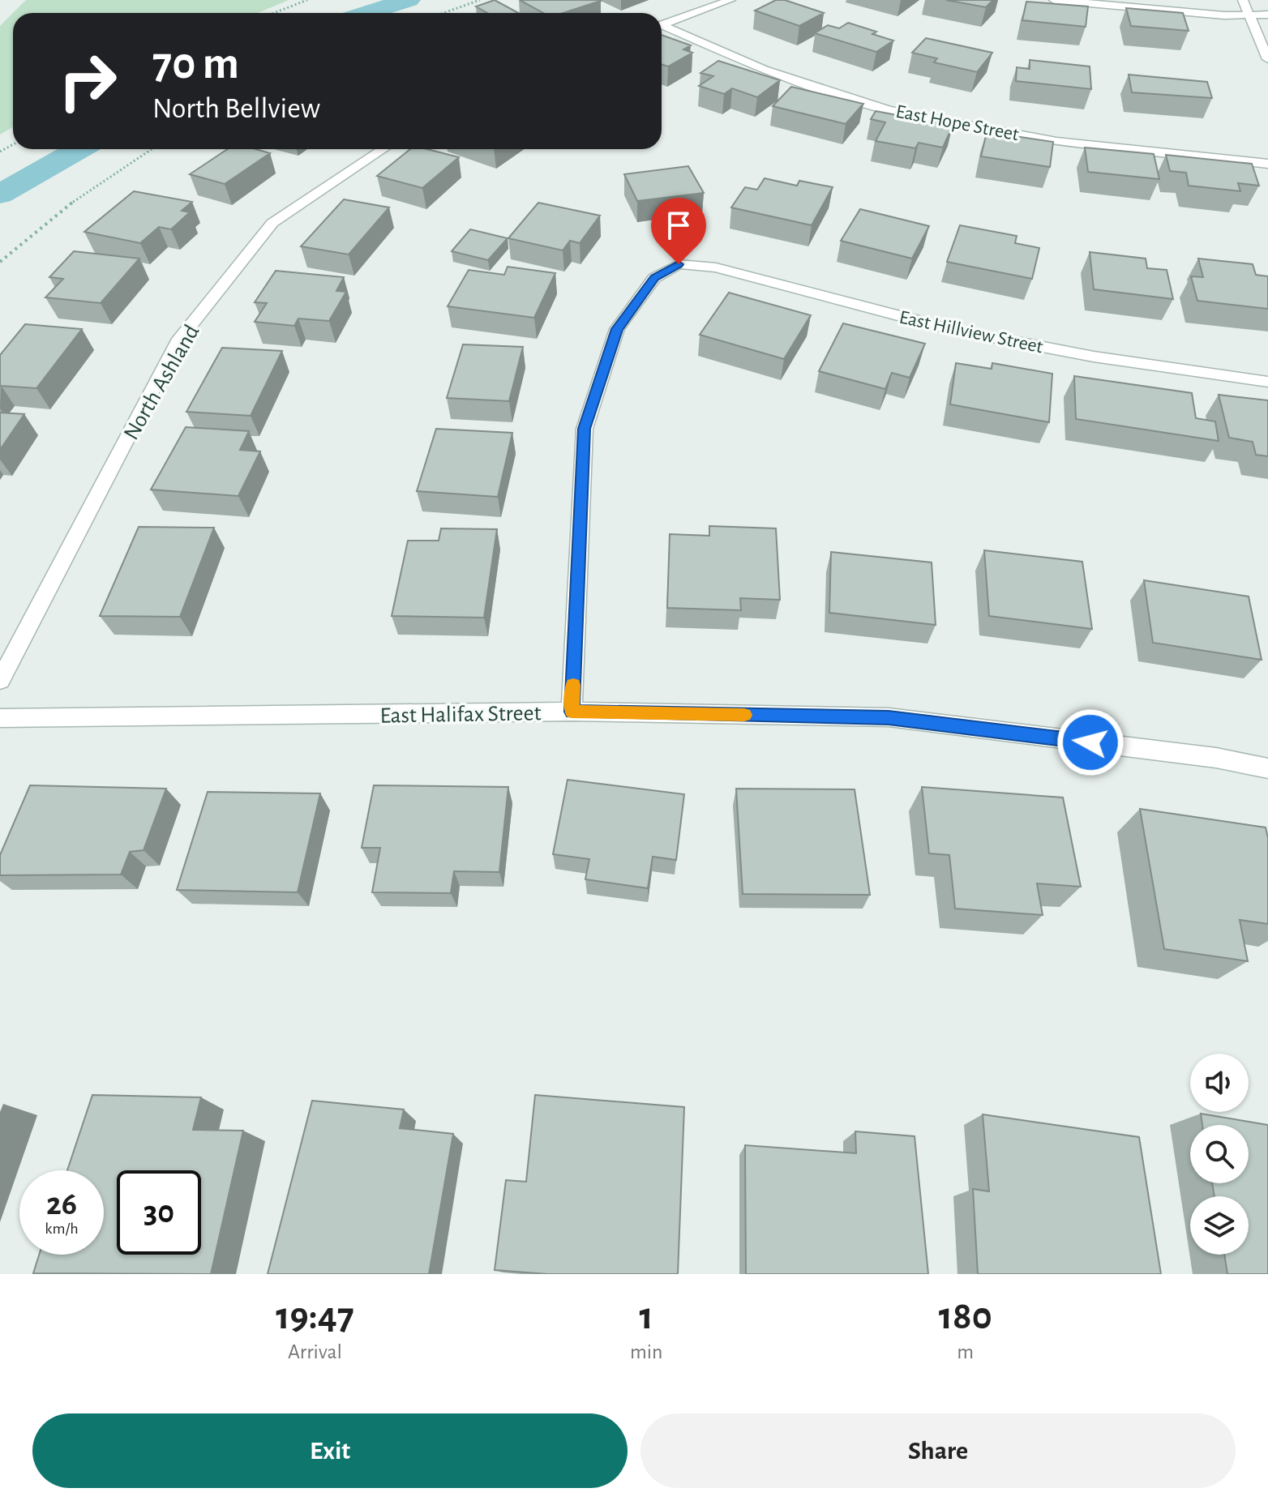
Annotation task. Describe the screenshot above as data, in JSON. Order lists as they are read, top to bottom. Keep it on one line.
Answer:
{"streets":{"street":["East Hope Street","East Hillview Street","North Ashland","East Halifax Street"]},"crossings":[["East Hillview Street","East Halifax Street"]],"page":{"turn":["70 m","North Bellview"],"speed":"26 km/h","limit":"30","eta":["19:47","Arrival","1","min","180","m"],"buttons":["Exit","Share"]}}
